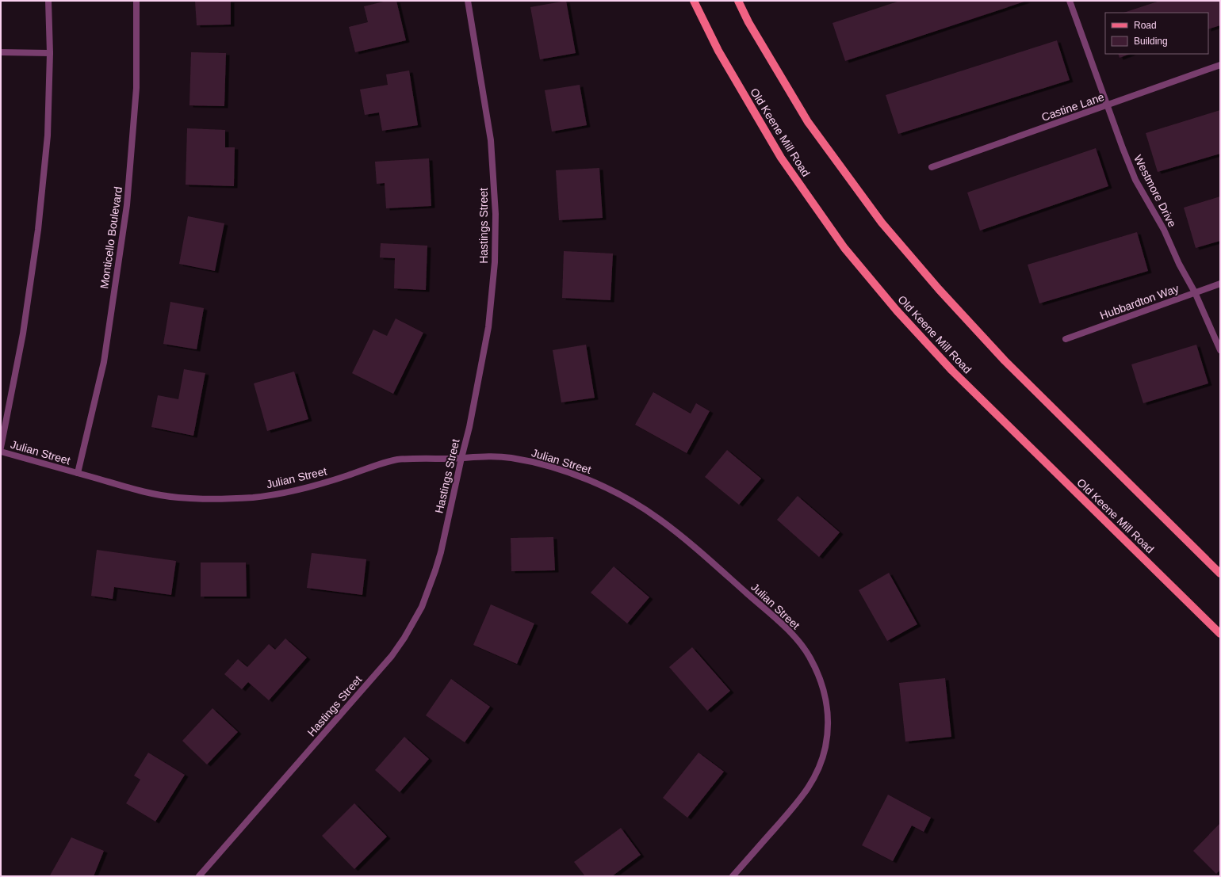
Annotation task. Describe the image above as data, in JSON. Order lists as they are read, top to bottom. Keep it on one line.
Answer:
{"streets":{"main road":["Old Keene Mill Road"],"street":["Castine Lane","Westmore Drive","Hastings Street","Monticello Boulevard","Hubbardton Way","Julian Street"]},"crossings":[["Castine Lane","Westmore Drive"],["Westmore Drive","Hubbardton Way"],["Hastings Street","Julian Street"],["Monticello Boulevard","Julian Street"]],"legend":["Road","Building"]}
